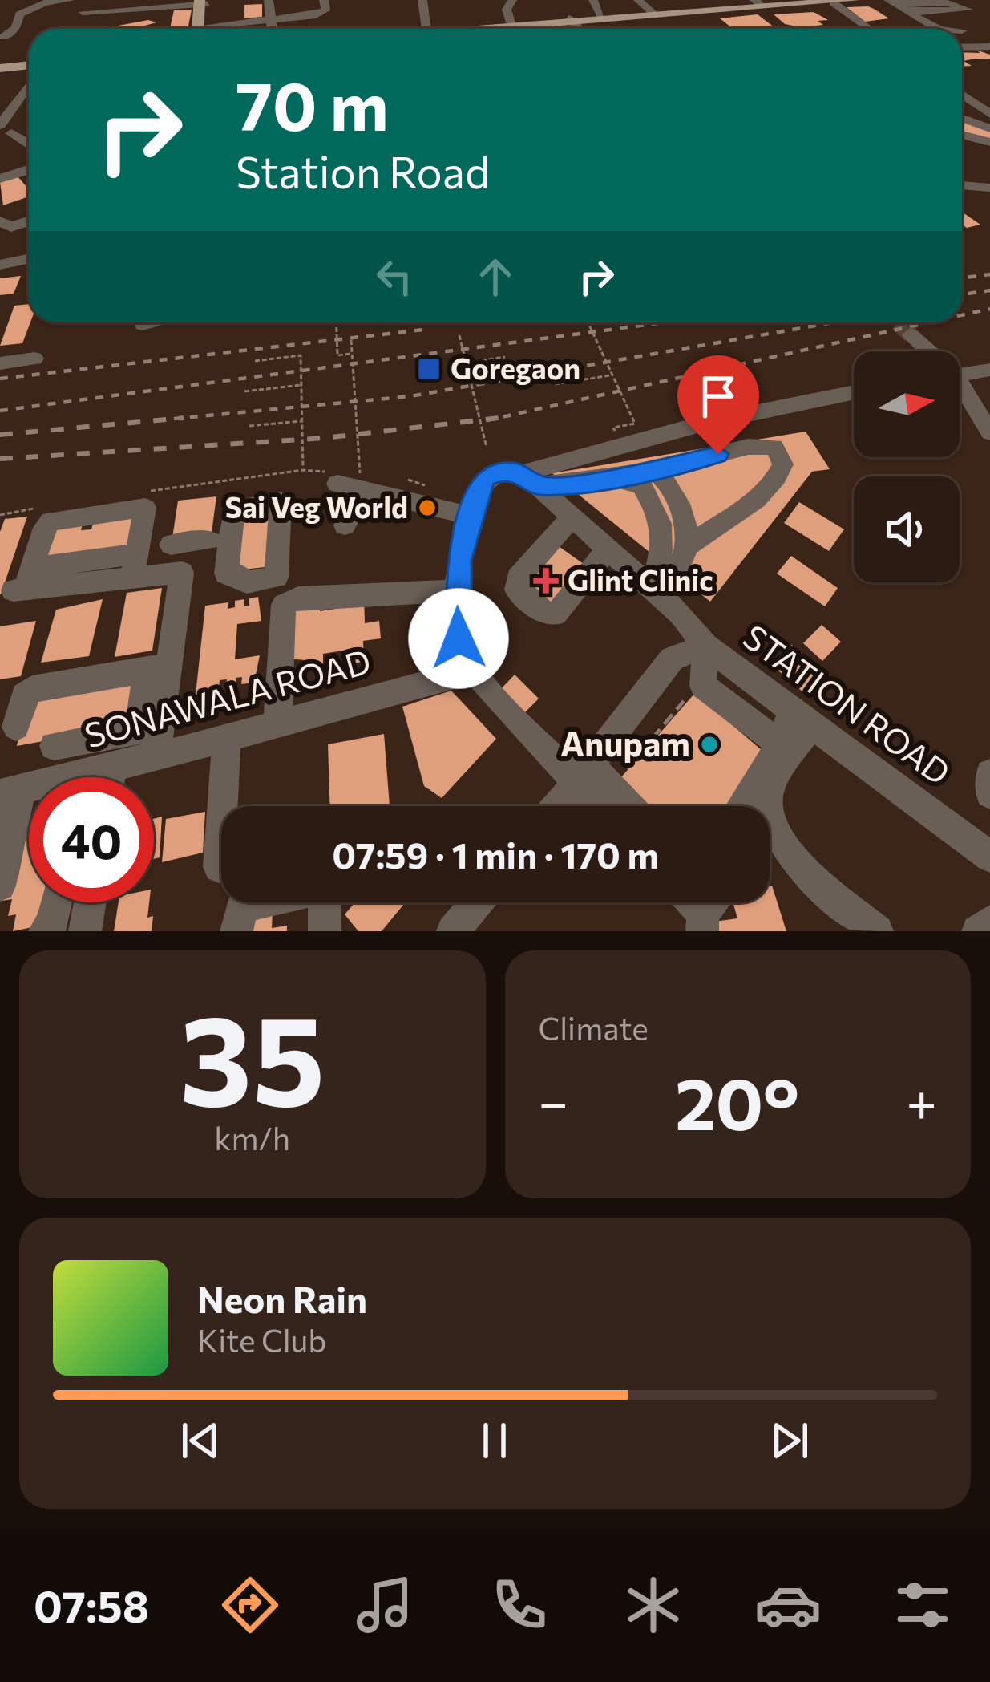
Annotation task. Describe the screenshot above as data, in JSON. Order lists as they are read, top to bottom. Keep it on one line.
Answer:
{"streets":{"street":["SONAWALA ROAD","STATION ROAD"]},"places":{"transit":["Goregaon"],"other":["Sai Veg World","Anupam"],"health":["Glint Clinic"]},"north":"right","page":{"turn":["70 m","Station Road"],"limit":"40","trip":"07:59 · 1 min · 170 m","tile":[["35","km/h"],"Climate"],"heat":["−","20°","+"],"song":["Neon Rain","Kite Club"],"tabs":"07:58"}}
